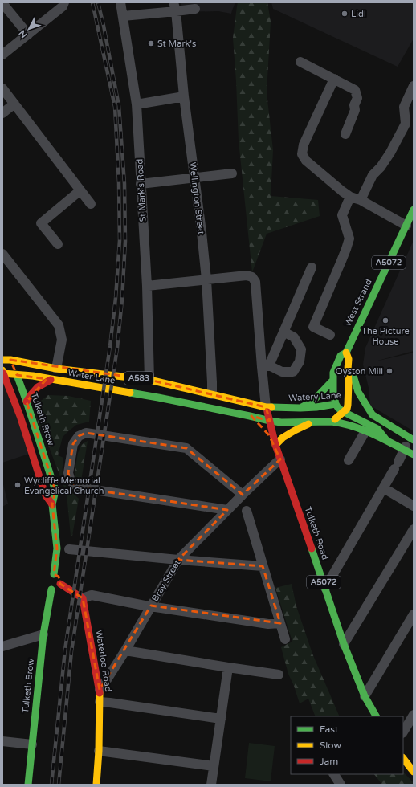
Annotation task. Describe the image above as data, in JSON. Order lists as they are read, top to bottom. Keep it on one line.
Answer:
{"streets":{"main road":["A5072","West Strand","Water Lane","A583","Watery Lane","Tulketh Brow","Tulketh Road","Waterloo Road"],"street":["St Mark's Road","Wellington Street","Bray Street"]},"crossings":[["St Mark's Road","Water Lane"],["Wellington Street","Water Lane"],["A5072","West Strand"],["A5072","Water Lane"],["A5072","Watery Lane"],["A5072","Tulketh Road"],["West Strand","Watery Lane"],["Water Lane","A583"],["Water Lane","Watery Lane"],["Water Lane","Tulketh Brow"],["Water Lane","Tulketh Road"],["A583","Tulketh Road"],["Watery Lane","Tulketh Road"],["Tulketh Road","Bray Street"],["Bray Street","Waterloo Road"]],"places":["Lidl","St Mark's","The Picture House","Oyston Mill","Wycliffe Memorial Evangelical Church"],"legend":["Fast","Slow","Jam"],"north":"bottom left"}
